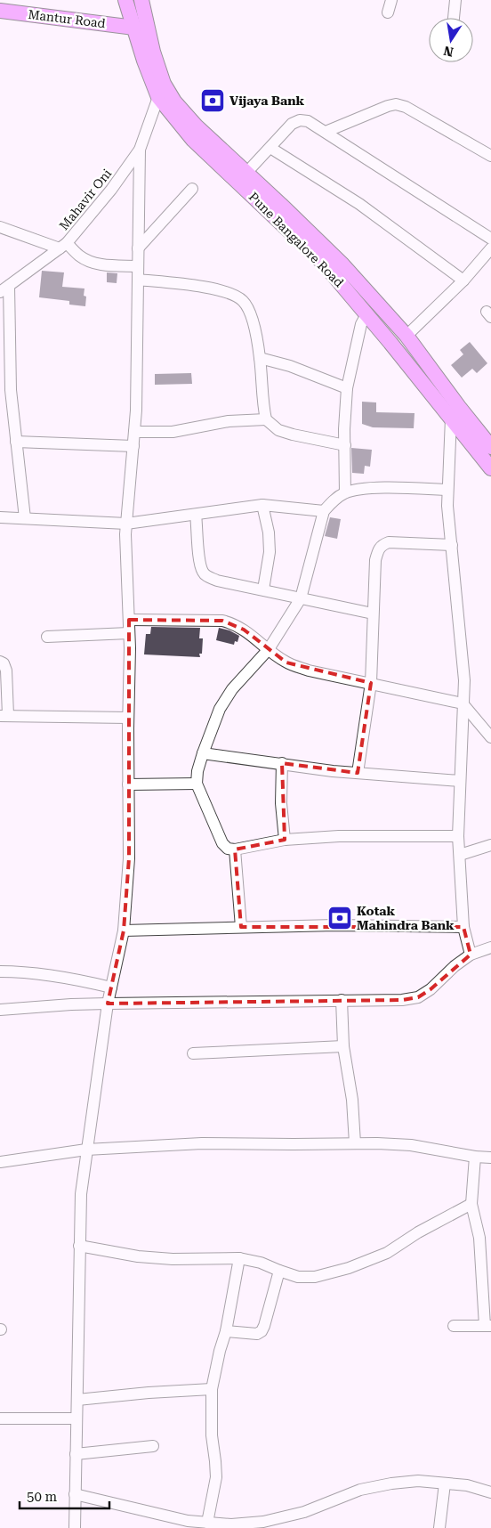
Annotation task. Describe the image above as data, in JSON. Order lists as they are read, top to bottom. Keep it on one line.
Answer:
{"streets":{"main road":["Mantur Road","Pune Bangalore Road"],"street":["Mahavir Oni"]},"crossings":[["Mantur Road","Pune Bangalore Road"],["Mahavir Oni","Pune Bangalore Road"]],"places":{"bank":["Vijaya Bank","Kotak Mahindra Bank"]},"scale_bar":"50 m","north":"bottom"}
